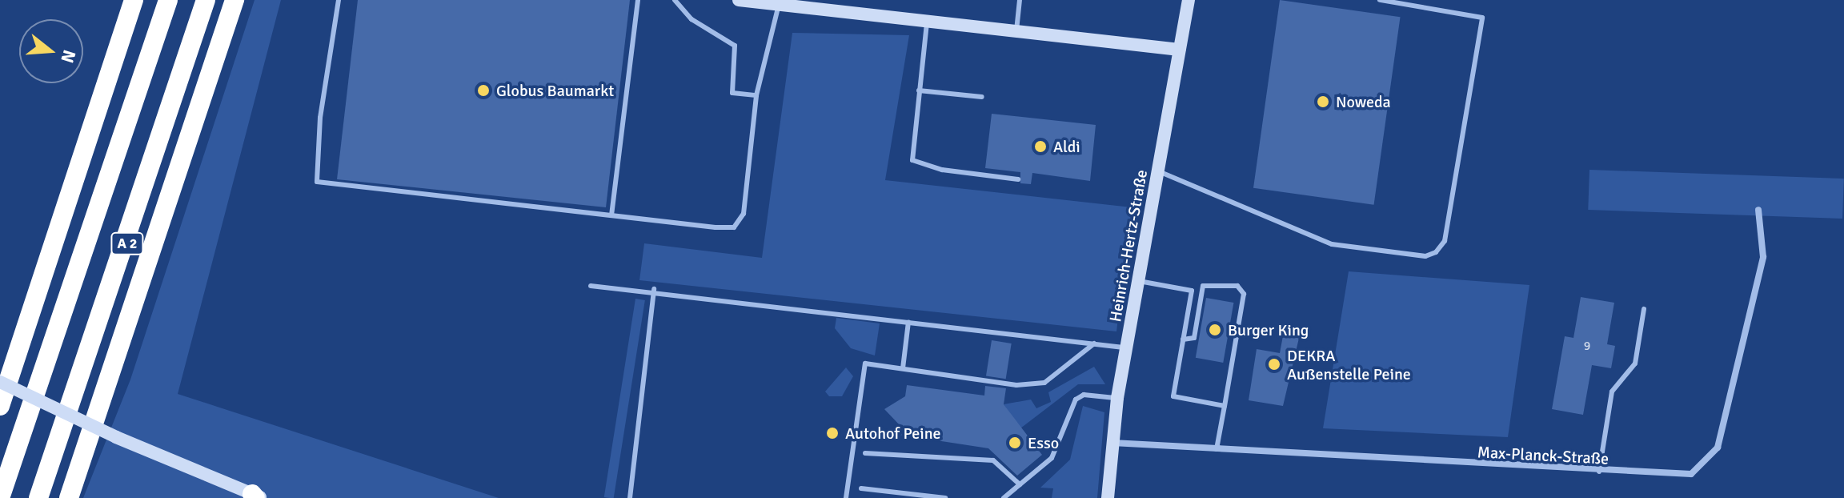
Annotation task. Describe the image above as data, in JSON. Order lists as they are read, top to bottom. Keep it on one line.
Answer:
{"streets":{"highway":["A 2"],"street":["Heinrich-Hertz-Straße","Max-Planck-Straße"]},"crossings":[["Heinrich-Hertz-Straße","Max-Planck-Straße"]],"places":["Globus Baumarkt","Noweda","Aldi","Burger King","DEKRA Außenstelle Peine","Autohof Peine","Esso"],"house_numbers":["9"],"north":"right"}
